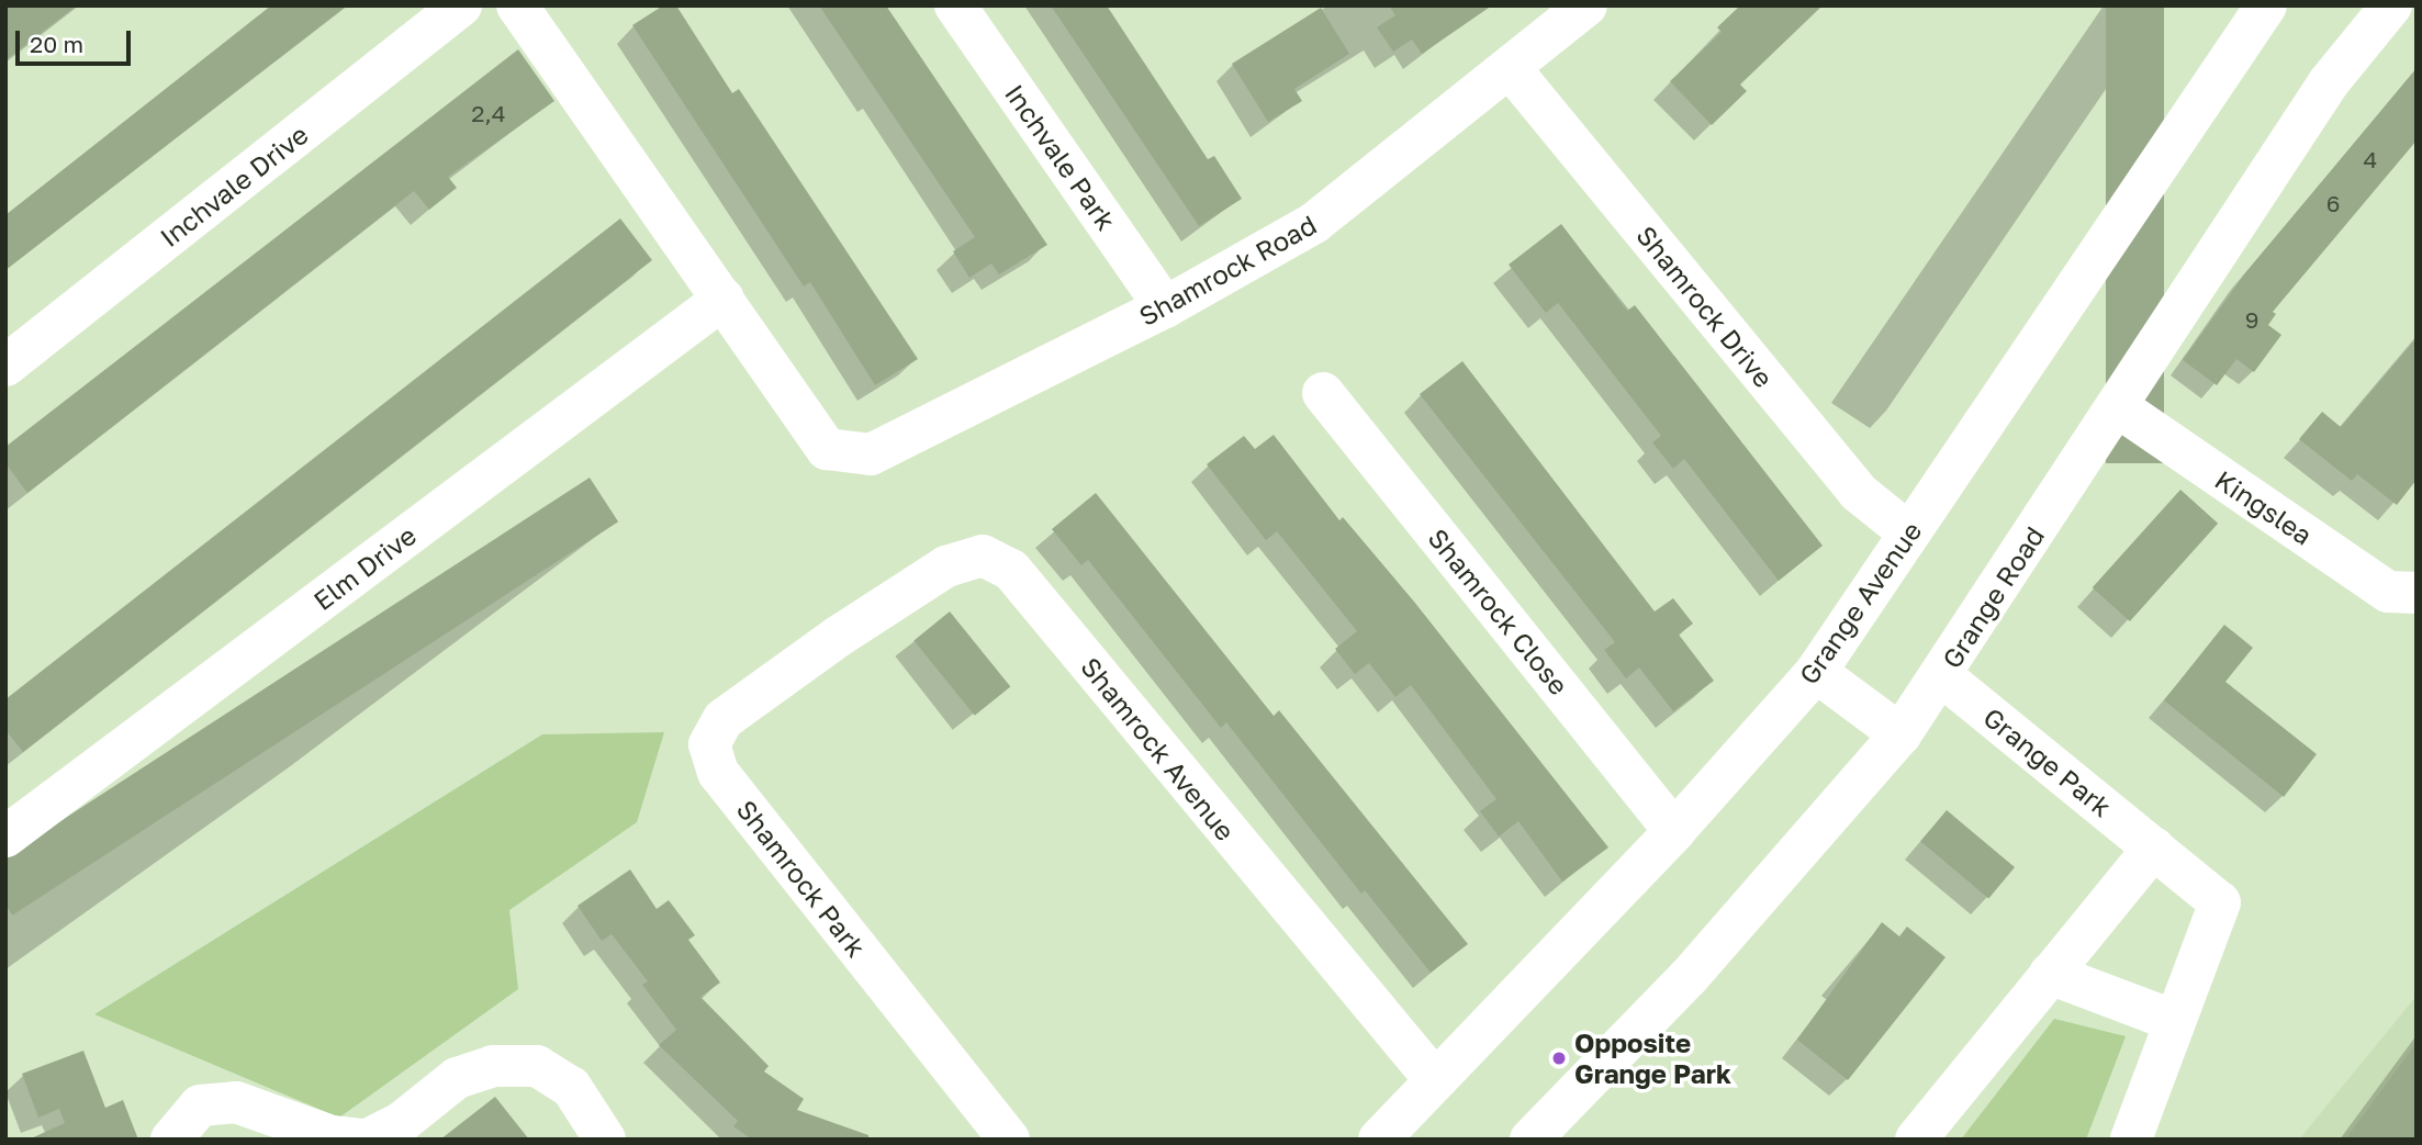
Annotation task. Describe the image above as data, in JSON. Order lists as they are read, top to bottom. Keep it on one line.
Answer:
{"streets":{"street":["Inchvale Park","Inchvale Drive","Shamrock Road","Shamrock Drive","Kingslea","Elm Drive","Grange Road","Grange Avenue","Shamrock Close","Shamrock Avenue","Grange Park","Shamrock Park"]},"crossings":[["Inchvale Park","Shamrock Road"],["Shamrock Road","Shamrock Drive"],["Shamrock Road","Elm Drive"],["Shamrock Drive","Grange Avenue"],["Kingslea","Grange Road"],["Grange Road","Grange Park"],["Grange Avenue","Shamrock Close"],["Grange Avenue","Shamrock Avenue"],["Shamrock Avenue","Shamrock Park"]],"places":["Opposite Grange Park"],"house_numbers":["2,4","4","6","9"],"scale_bar":"20 m"}
